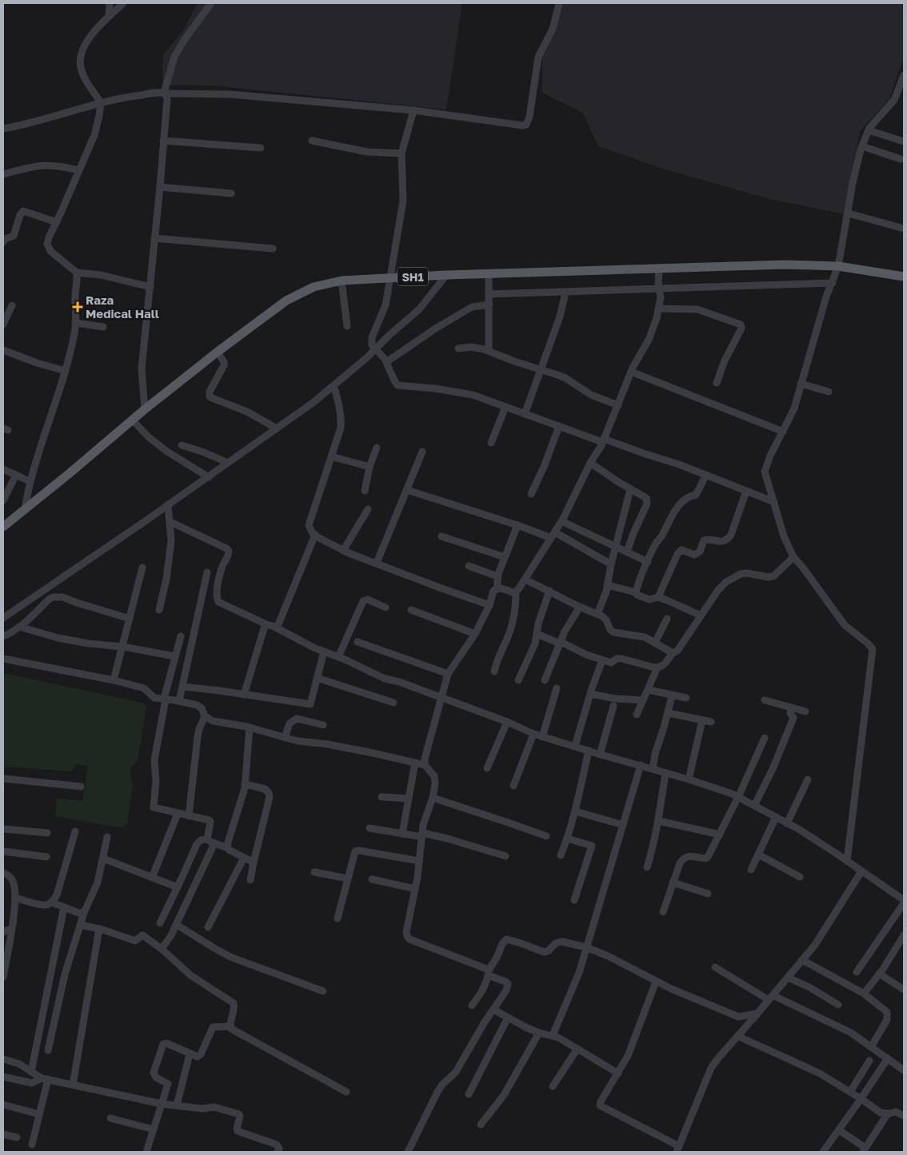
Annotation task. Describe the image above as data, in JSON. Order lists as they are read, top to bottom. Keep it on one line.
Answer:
{"streets":{"main road":["SH1"]},"places":{"health":["Raza Medical Hall"]}}
